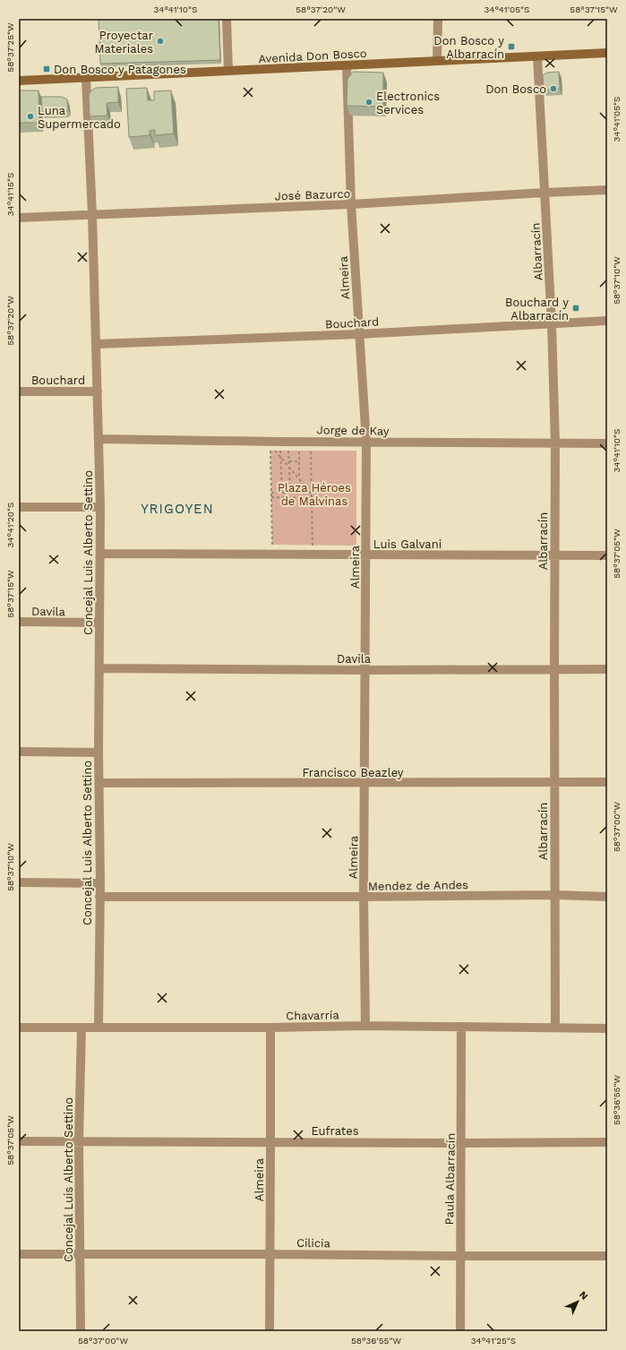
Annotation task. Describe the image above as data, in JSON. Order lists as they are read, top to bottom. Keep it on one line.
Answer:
{"streets":{"main road":["Avenida Don Bosco"],"street":["José Bazurco","Albarracín","Almeira","Bouchard","Jorge de Kay","Luis Galvani","Concejal Luis Alberto Settino","Davila","Francisco Beazley","Mendez de Andes","Chavarría","Eufrates","Paula Albarracín","Cilicia"]},"crossings":[["Avenida Don Bosco","Albarracín"],["Avenida Don Bosco","Almeira"],["Avenida Don Bosco","Concejal Luis Alberto Settino"],["José Bazurco","Albarracín"],["José Bazurco","Almeira"],["José Bazurco","Concejal Luis Alberto Settino"],["Albarracín","Bouchard"],["Albarracín","Jorge de Kay"],["Albarracín","Luis Galvani"],["Albarracín","Davila"],["Albarracín","Francisco Beazley"],["Albarracín","Mendez de Andes"],["Albarracín","Chavarría"],["Almeira","Bouchard"],["Almeira","Jorge de Kay"],["Almeira","Luis Galvani"],["Almeira","Davila"],["Almeira","Francisco Beazley"],["Almeira","Mendez de Andes"],["Almeira","Chavarría"],["Almeira","Eufrates"],["Almeira","Cilicia"],["Bouchard","Concejal Luis Alberto Settino"],["Jorge de Kay","Concejal Luis Alberto Settino"],["Luis Galvani","Concejal Luis Alberto Settino"],["Concejal Luis Alberto Settino","Davila"],["Concejal Luis Alberto Settino","Francisco Beazley"],["Concejal Luis Alberto Settino","Mendez de Andes"],["Concejal Luis Alberto Settino","Chavarría"],["Concejal Luis Alberto Settino","Eufrates"],["Concejal Luis Alberto Settino","Cilicia"],["Chavarría","Paula Albarracín"],["Eufrates","Paula Albarracín"],["Paula Albarracín","Cilicia"]],"districts":["YRIGOYEN"],"parks":["Plaza Héroes de Malvinas"],"places":{"other":["Proyectar Materiales","Don Bosco","Electronics Services","Luna Supermercado"],"transit":["Don Bosco y Albarracín","Don Bosco y Patagones","Bouchard y Albarracín"]},"north":"top right","coordinates":["34°41'10\"S","58°37'20\"W","34°41'05\"S","58°37'15\"W","58°37'25\"W","34°41'15\"S","58°37'10\"W","34°41'20\"S","58°37'05\"W","58°37'00\"W","58°36'55\"W","34°41'25\"S"]}
